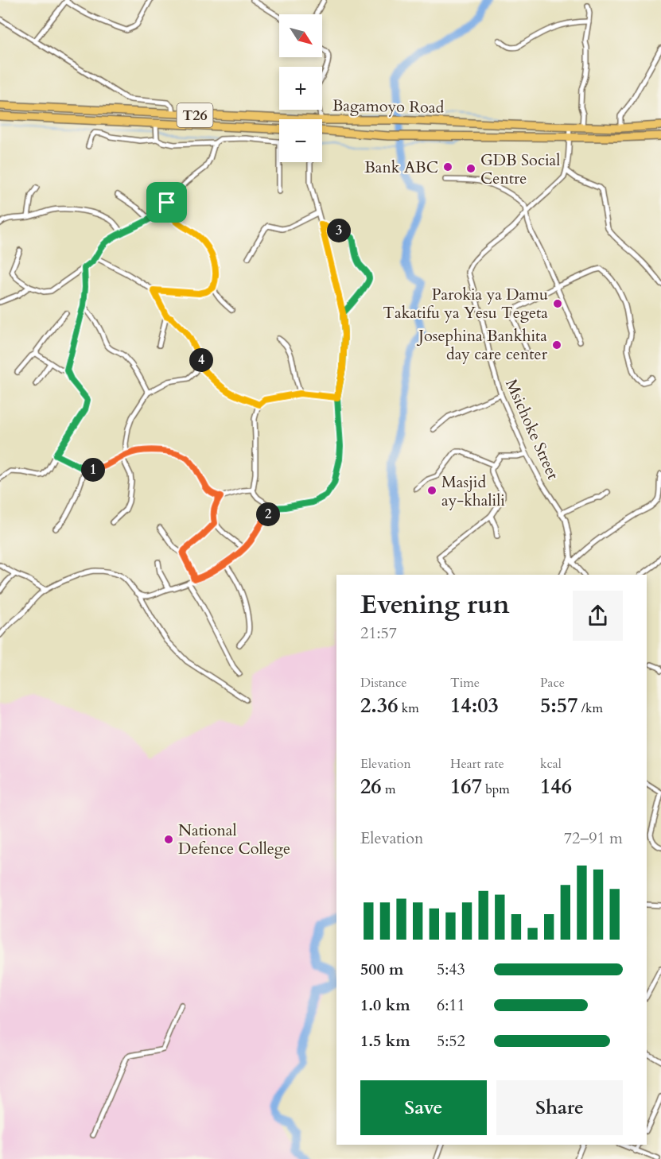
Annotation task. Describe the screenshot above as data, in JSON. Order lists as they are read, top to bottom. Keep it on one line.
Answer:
{"streets":{"highway":["Bagamoyo Road","T26"],"street":["Msichoke Street"]},"places":["Bank ABC","GDB Social Centre","Parokia ya Damu Takatifu ya Yesu Tegeta","Josephina Bankhita day care center","Masjid ay-khalili","National Defence College"],"north":"bottom right","page":{"map_buttons":["+","−"],"pins":["3","4","1","2"],"heading":["Evening run","21:57"],"stats":[["Distance","2.36 km"],["Time","14:03"],["Pace","5:57 /km"],["Elevation","26 m"],["Heart rate","167 bpm"],["kcal","146"]],"chart":["Elevation","72–91 m"],"list":[{"name":"500 m","note":"5:43"},{"name":"1.0 km","note":"6:11"},{"name":"1.5 km","note":"5:52"}],"buttons":["Save","Share"]}}
